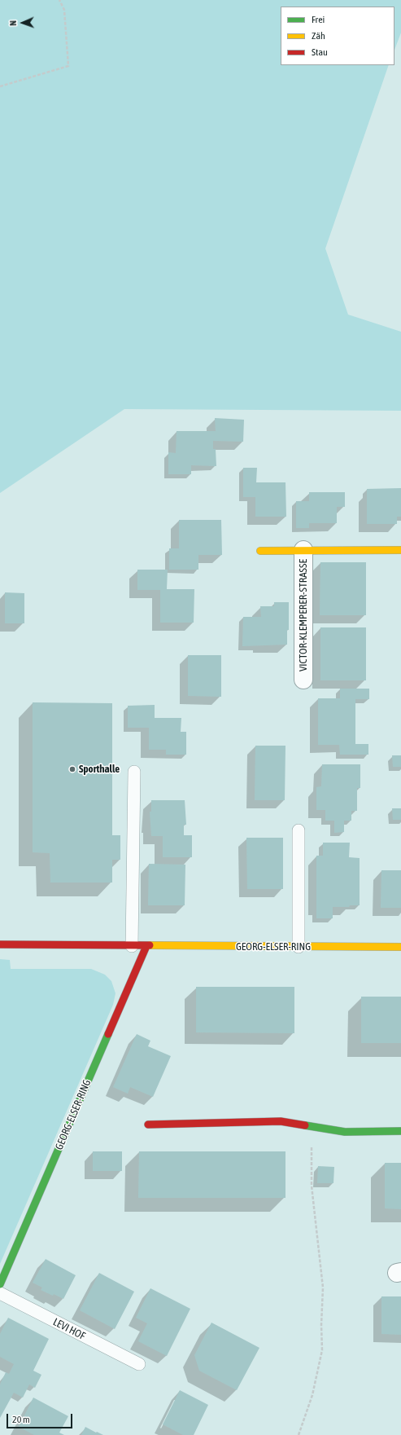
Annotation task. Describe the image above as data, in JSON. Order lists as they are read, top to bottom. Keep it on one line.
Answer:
{"streets":{"street":["VICTOR-KLEMPERER-STRASSE","GEORG-ELSER-RING"],"lane":["LEVI HOF"]},"places":["Sporthalle"],"legend":["Frei","Zäh","Stau"],"scale_bar":"20 m","north":"left"}
